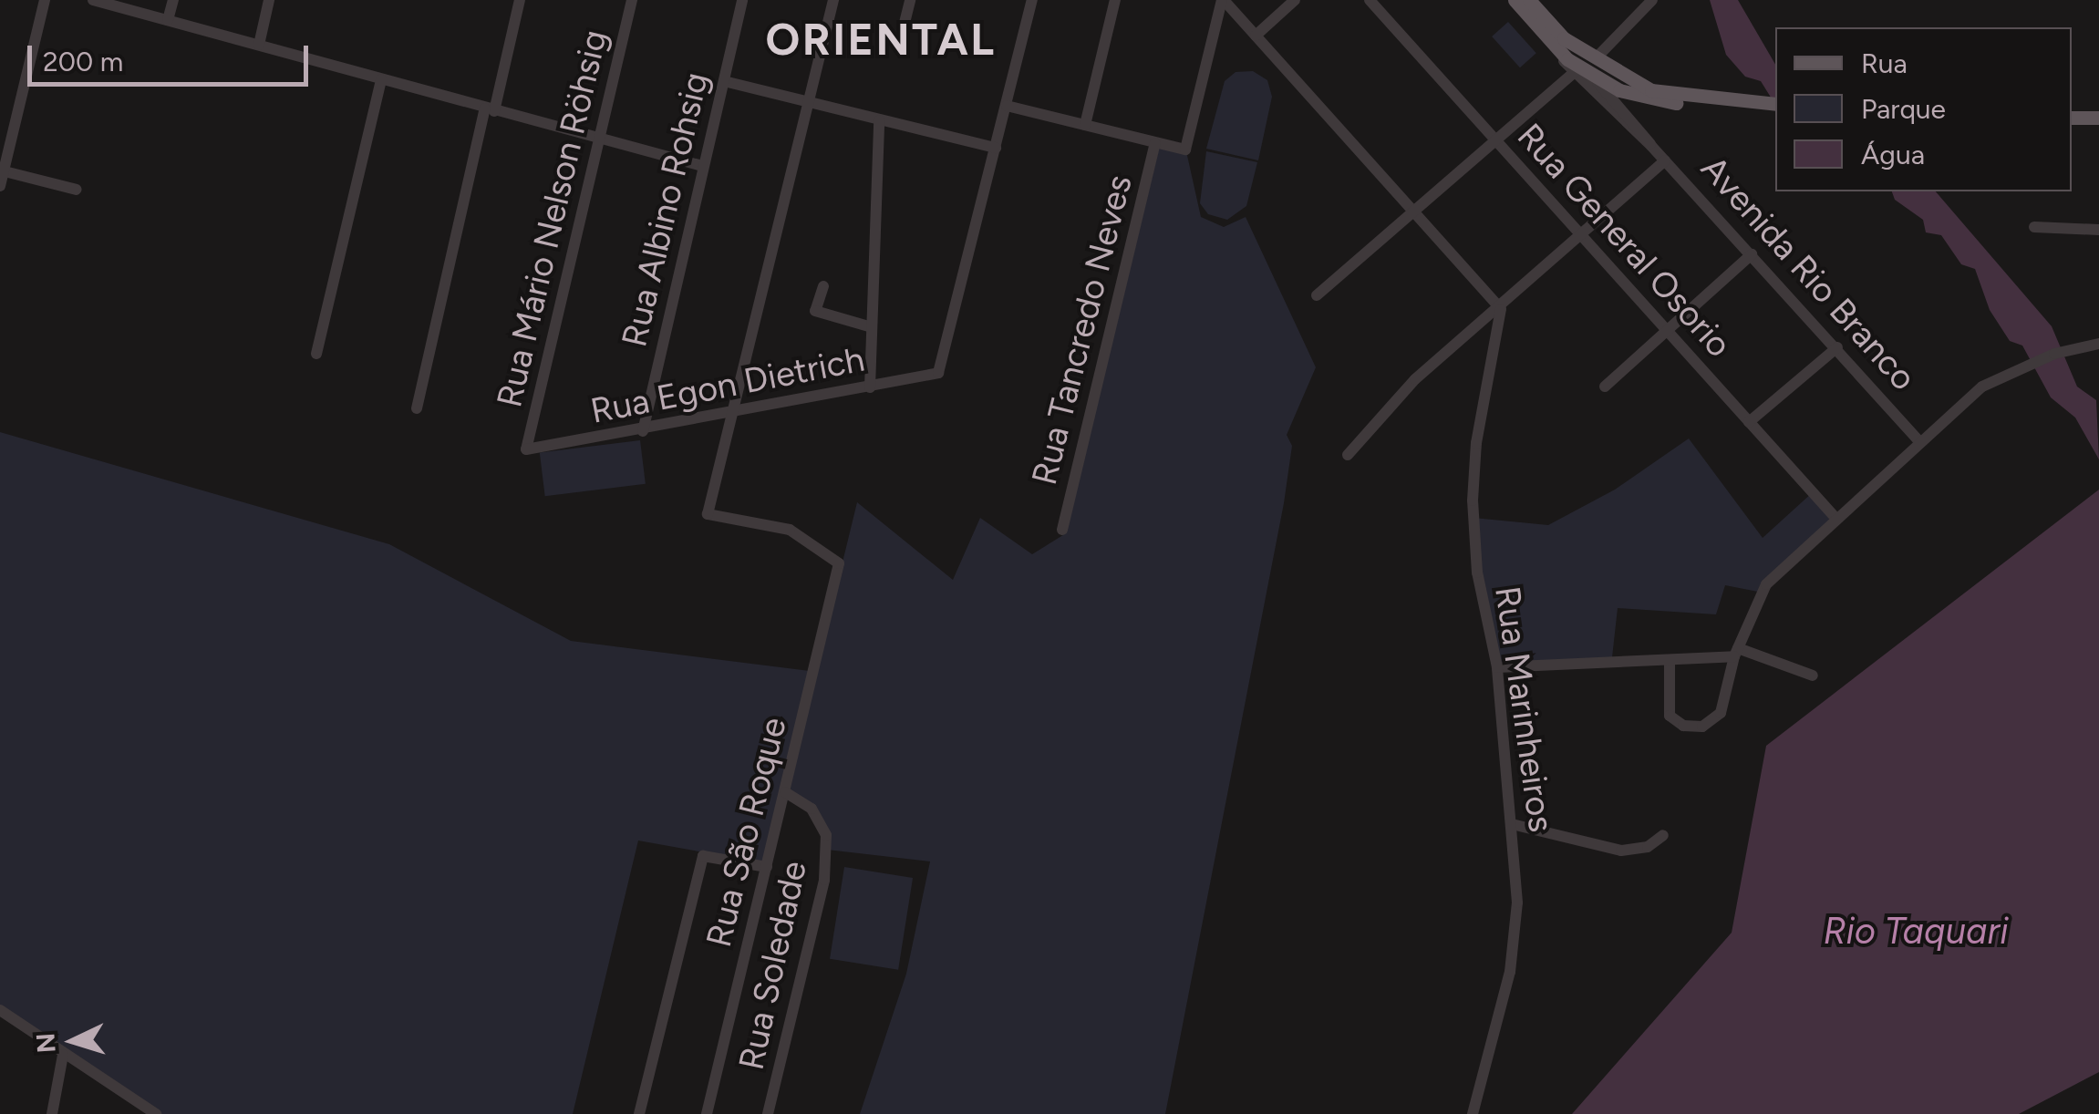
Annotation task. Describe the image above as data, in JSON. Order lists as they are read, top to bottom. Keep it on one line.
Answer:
{"streets":{"street":["Rua Albino Rohsig","Rua Mário Nelson Röhsig","Rua General Osorio","Avenida Rio Branco","Rua Tancredo Neves","Rua Egon Dietrich","Rua Marinheiros","Rua São Roque","Rua Soledade"]},"crossings":[["Rua Albino Rohsig","Rua Egon Dietrich"],["Rua Mário Nelson Röhsig","Rua Egon Dietrich"],["Rua Egon Dietrich","Rua São Roque"],["Rua São Roque","Rua Soledade"]],"districts":["ORIENTAL"],"water":["Rio Taquari"],"legend":["Rua","Parque","Água"],"scale_bar":"200 m","north":"left"}
